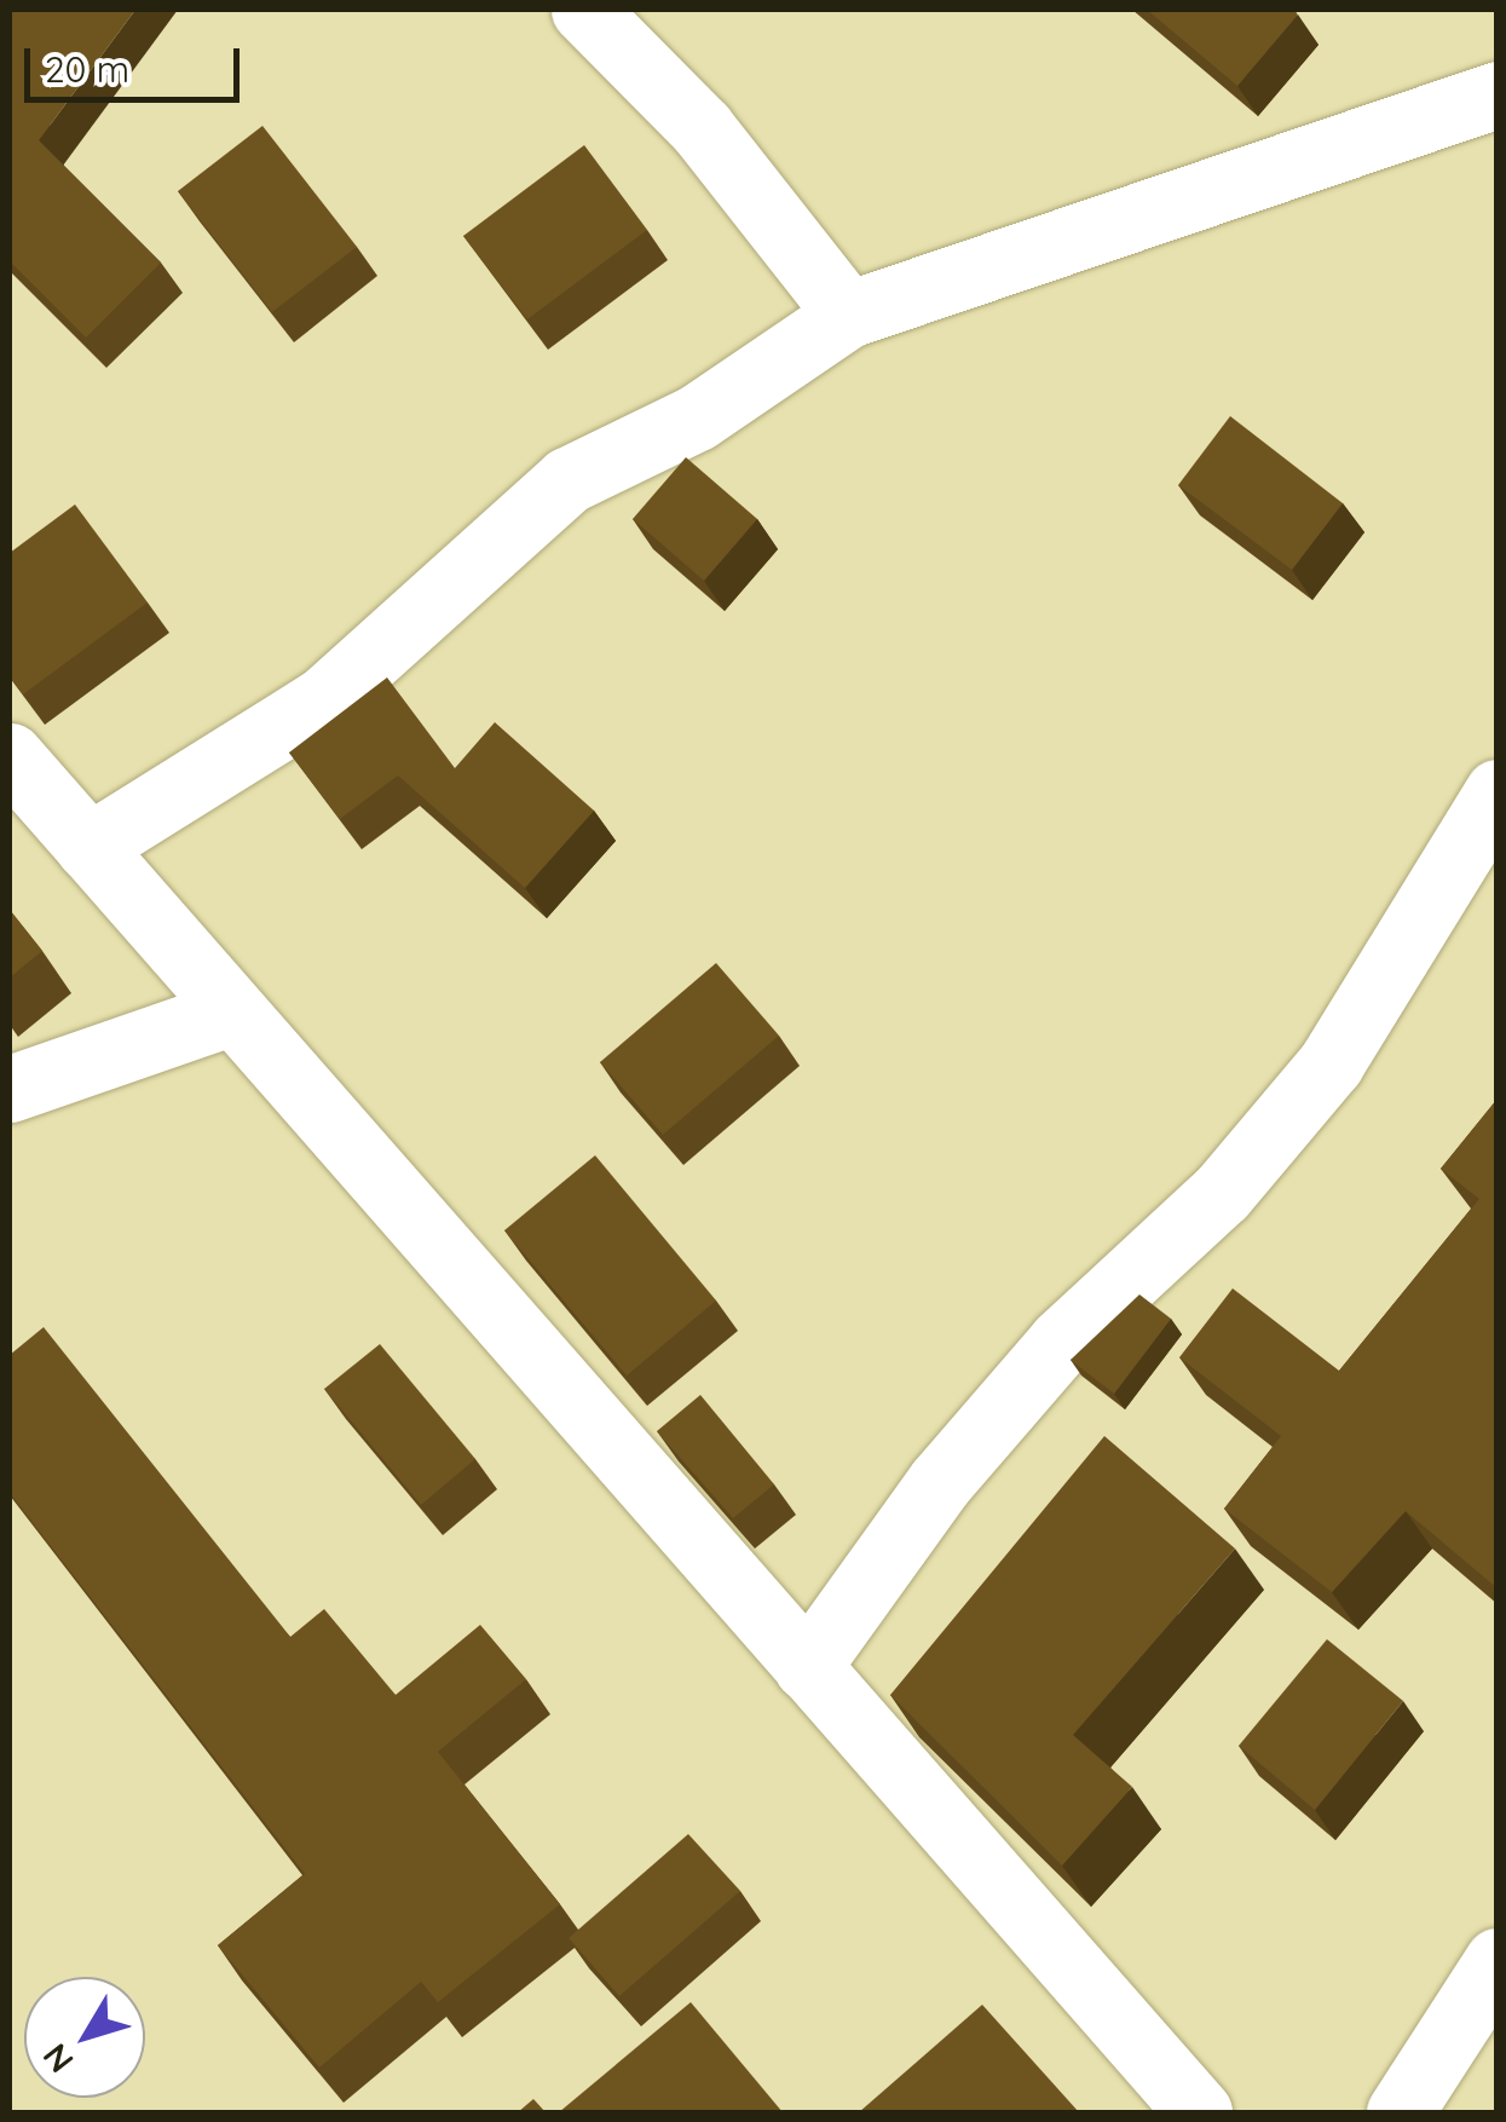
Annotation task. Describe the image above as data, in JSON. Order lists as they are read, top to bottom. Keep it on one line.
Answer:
{"scale_bar":"20 m","north":"bottom left"}
